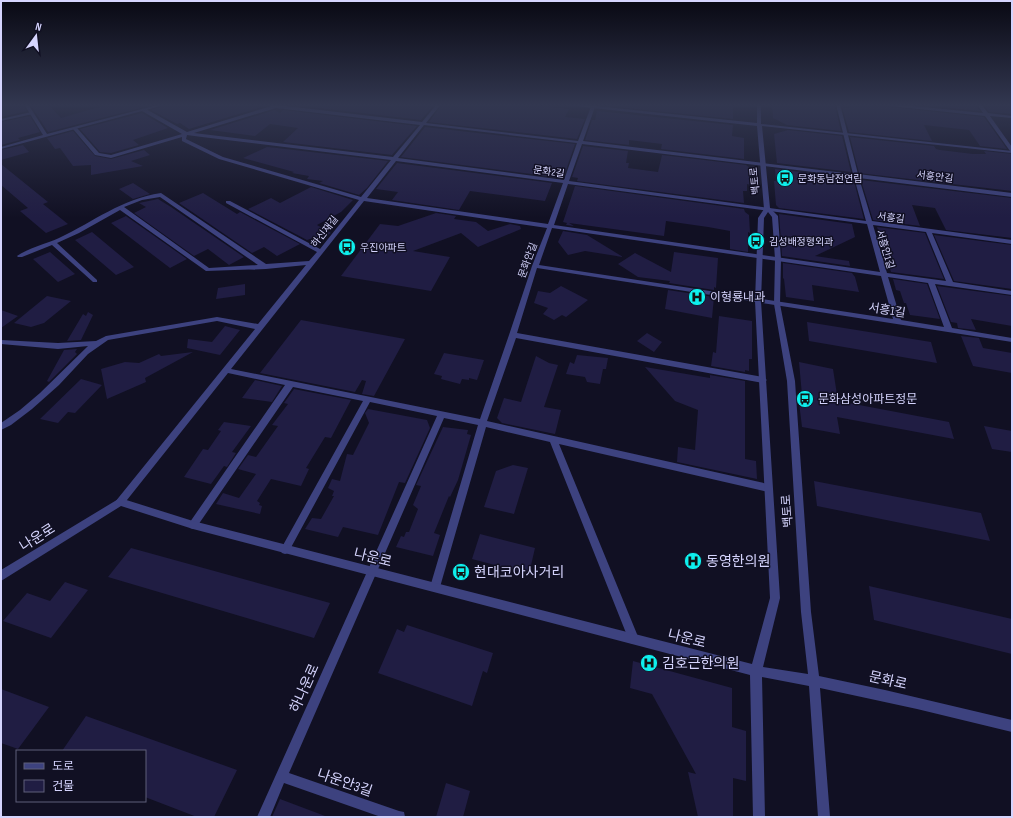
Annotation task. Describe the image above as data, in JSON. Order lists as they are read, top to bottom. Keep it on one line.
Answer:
{"streets":{"street":["문화2길","서흥안길","백토로","서흥길","하신재길","서흥안1길","문화안길","서흥1길","나운로","문화로","하나운로","나운안3길"]},"crossings":[["문화2길","백토로"],["문화2길","서흥길"],["문화2길","하신재길"],["문화2길","문화안길"],["서흥안길","백토로"],["서흥안길","서흥안1길"],["서흥안길","문화안길"],["백토로","서흥길"],["백토로","문화안길"],["백토로","서흥1길"],["백토로","나운로"],["백토로","문화로"],["서흥길","서흥안1길"],["하신재길","나운로"],["서흥안1길","서흥1길"],["문화안길","서흥1길"],["문화안길","나운로"],["나운로","문화로"],["나운로","하나운로"],["하나운로","나운안3길"]],"places":{"bus stop":["문화동남전연립","김성배정형외과","우진아파트","문화삼성아파트정문","현대코아사거리"],"hospital":["이형룡내과","동영한의원","김호근한의원"]},"legend":["도로","건물"],"north":"top"}
